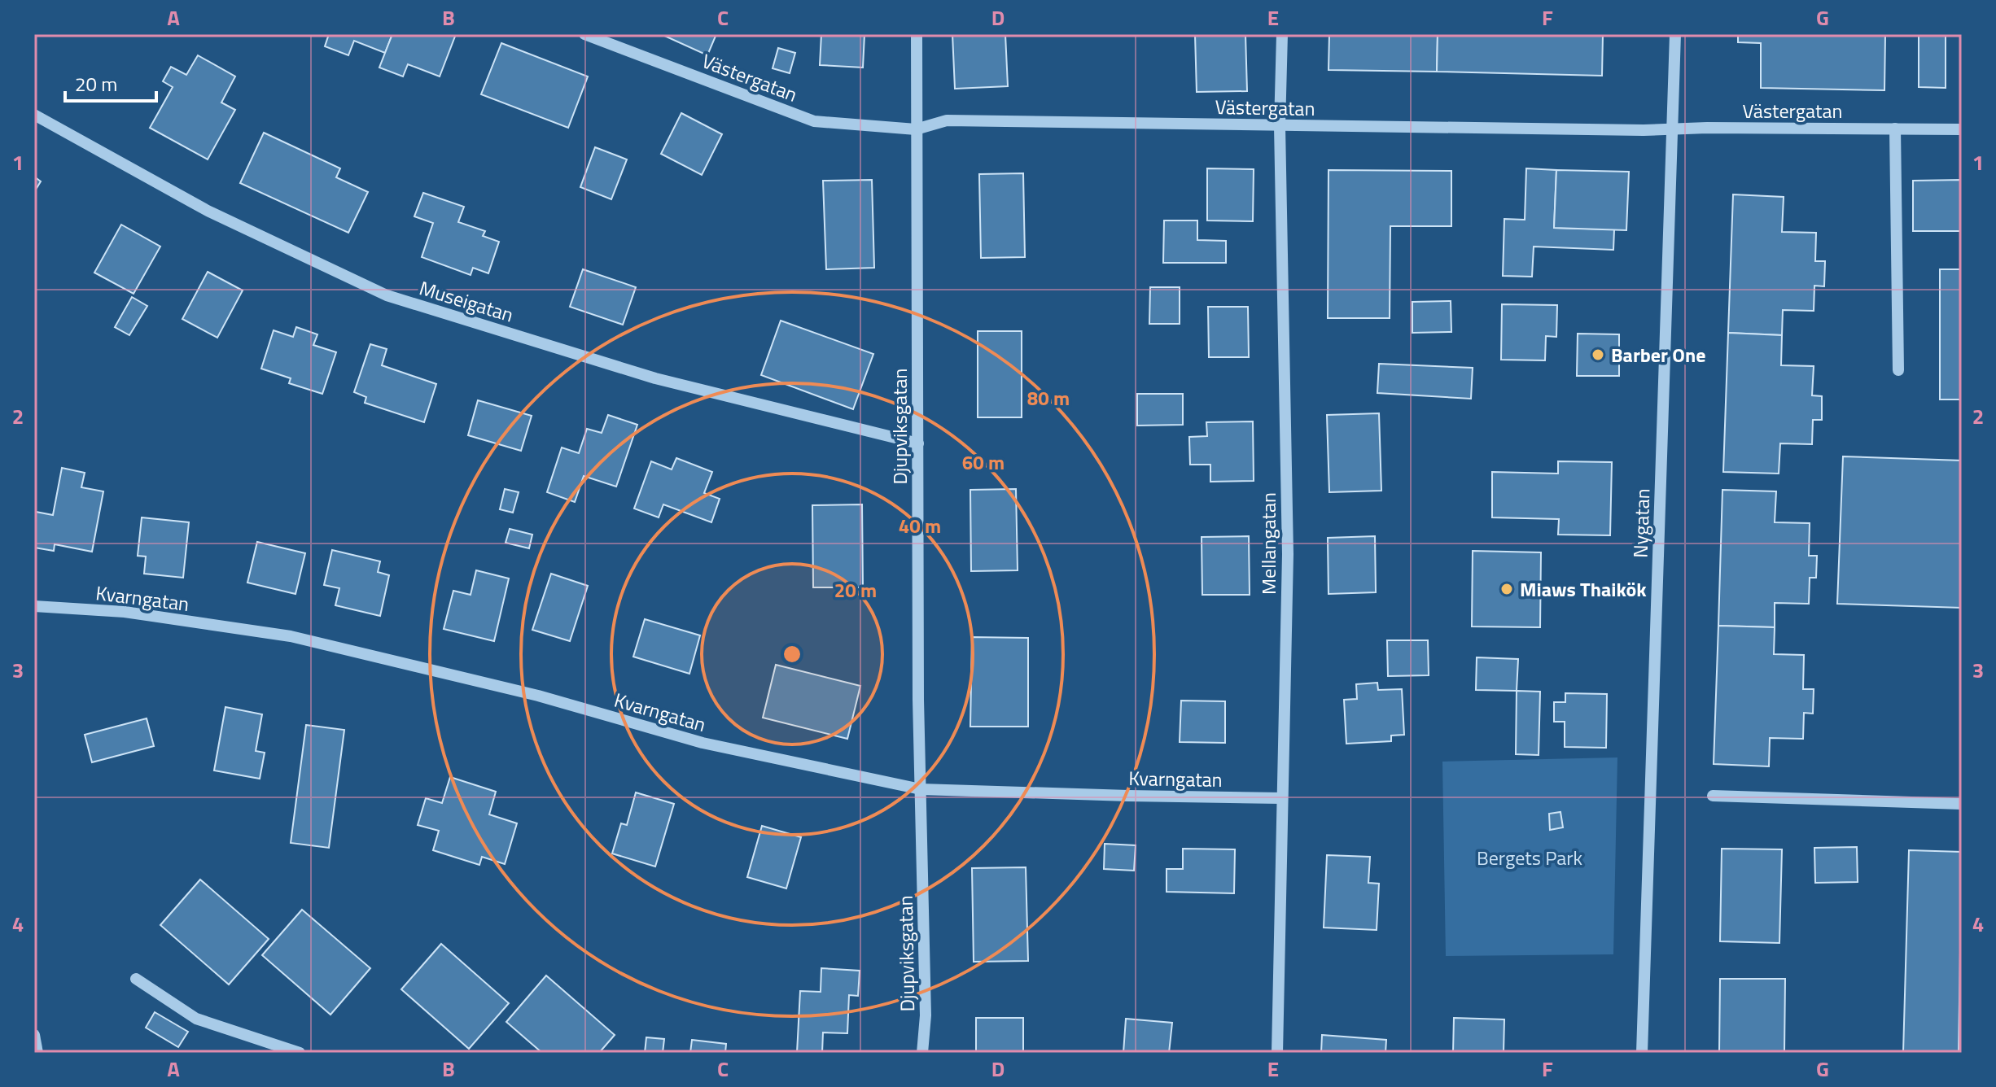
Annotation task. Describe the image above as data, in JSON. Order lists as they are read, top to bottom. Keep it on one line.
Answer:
{"streets":{"street":["Västergatan","Museigatan","Djupviksgatan","Nygatan","Mellangatan","Kvarngatan"]},"crossings":[["Västergatan","Djupviksgatan"],["Västergatan","Nygatan"],["Västergatan","Mellangatan"],["Museigatan","Djupviksgatan"],["Djupviksgatan","Kvarngatan"],["Mellangatan","Kvarngatan"]],"parks":["Bergets Park"],"places":["Barber One","Miaws Thaikök"],"scale_bar":"20 m","grid":{"columns":["A","B","C","D","E","F","G"],"rows":["1","2","3","4"]},"rings":["80 m","60 m","40 m","20 m"]}
